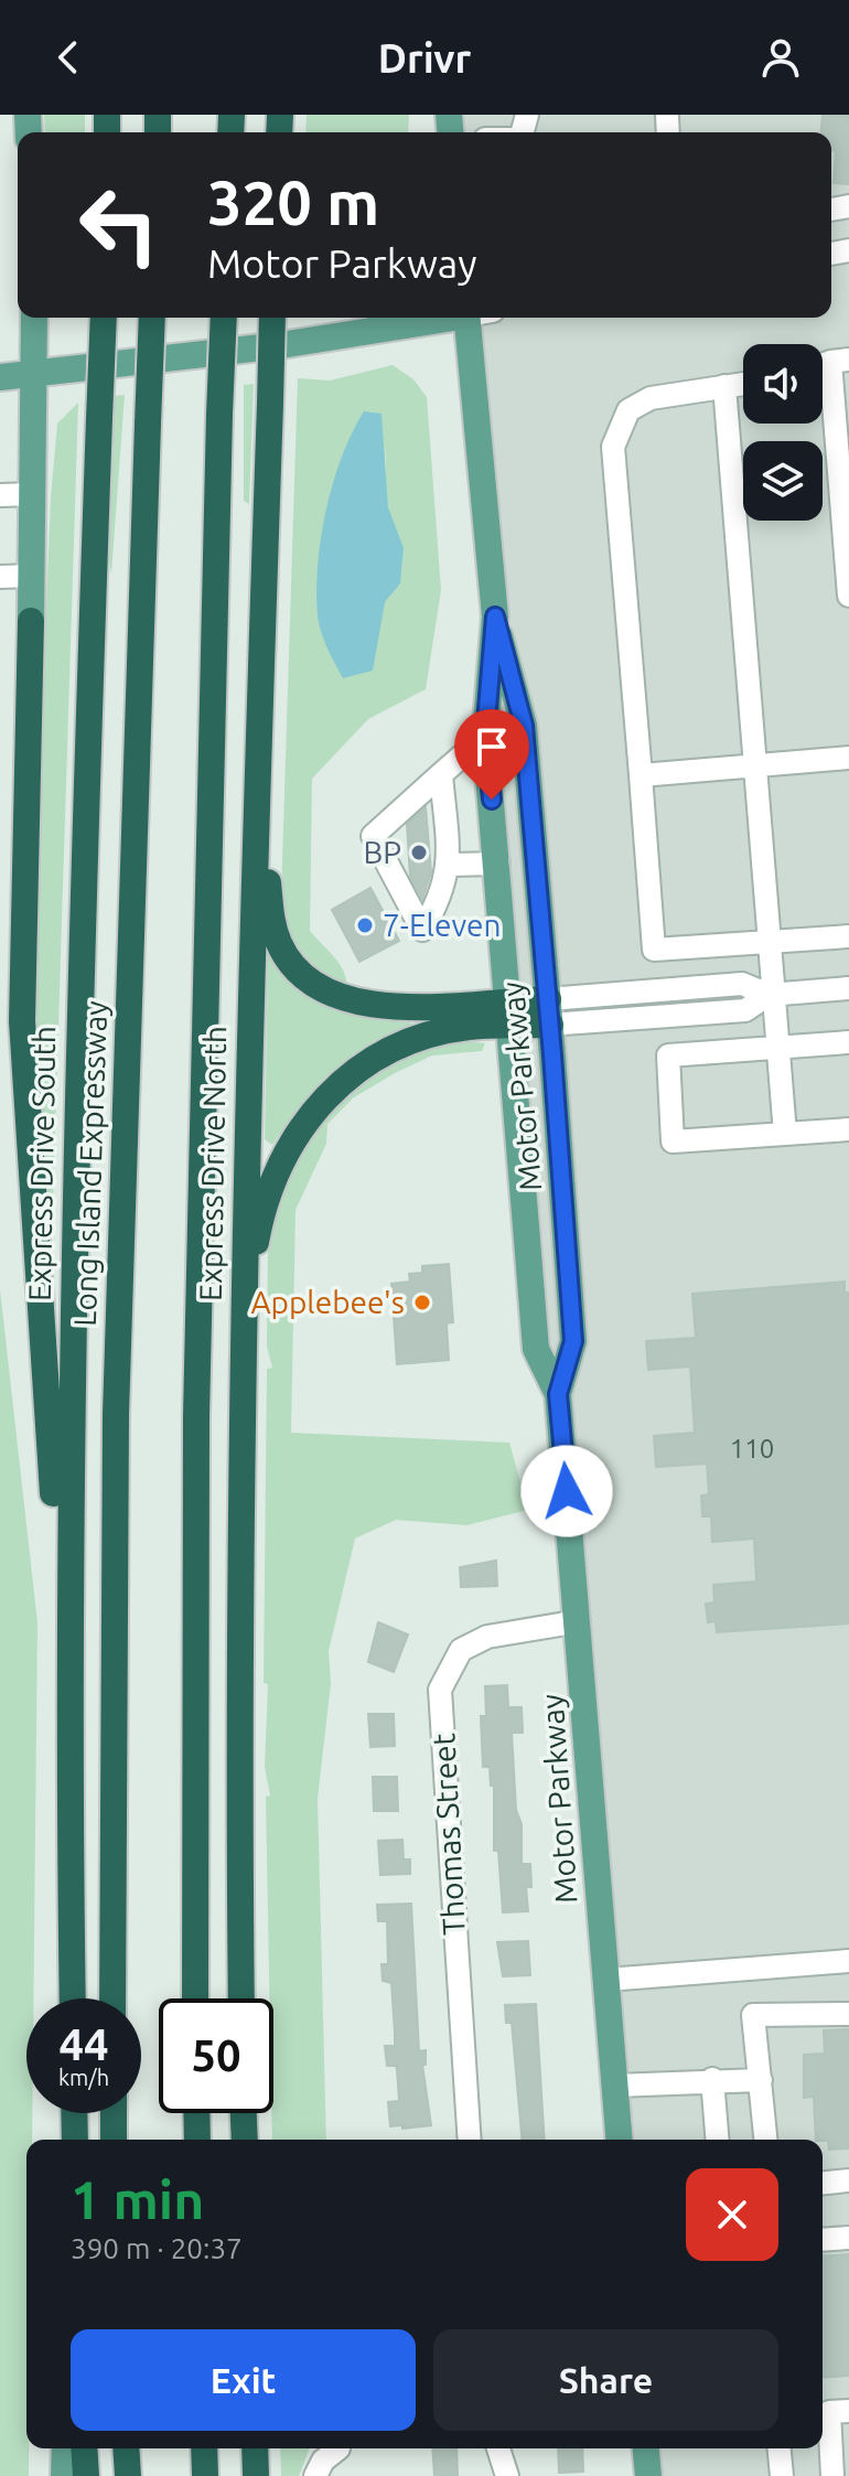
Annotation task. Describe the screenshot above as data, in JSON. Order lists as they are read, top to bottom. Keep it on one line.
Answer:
{"streets":{"highway":["Express Drive South","Long Island Expressway","Express Drive North"],"main road":["Motor Parkway"],"street":["Thomas Street"]},"crossings":[["Motor Parkway","Thomas Street"]],"places":["BP","7-Eleven","Applebee's"],"house_numbers":["110"],"page":{"header":"Drivr","turn":["320 m","Motor Parkway"],"speed":"44 km/h","limit":"50","heading":["1 min","390 m · 20:37"],"buttons":["Exit","Share"]}}
